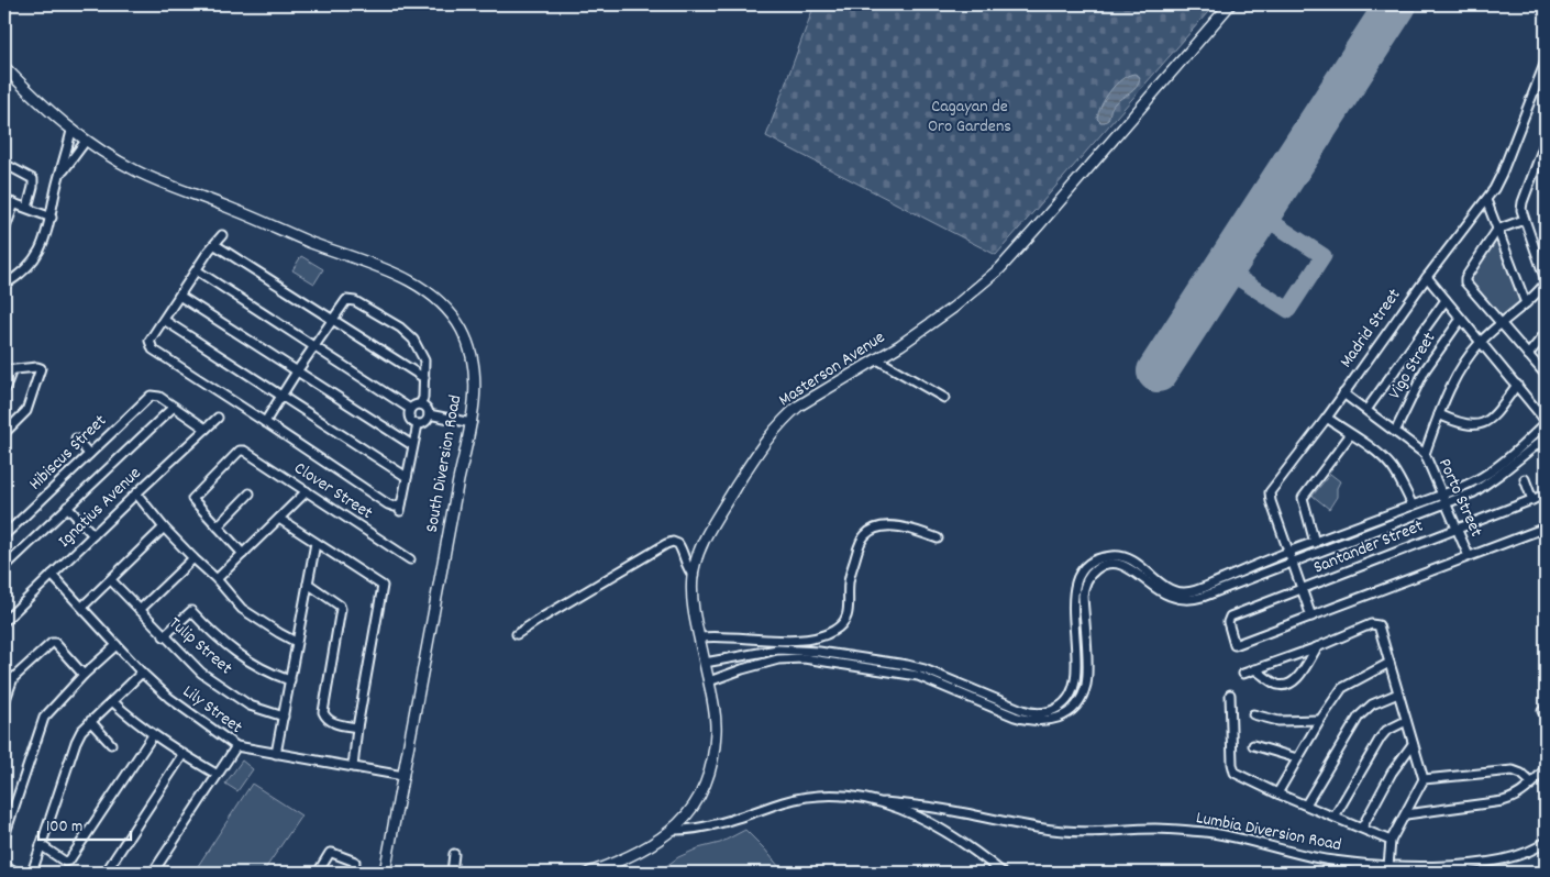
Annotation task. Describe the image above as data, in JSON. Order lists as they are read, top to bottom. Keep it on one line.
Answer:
{"streets":{"main road":["Masterson Avenue","South Diversion Road"],"street":["Madrid Street","Vigo Street","Hibiscus Street","Clover Street","Porto Street","Ignatius Avenue","Santander Street","Tulip Street","Lily Street","Lumbia Diversion Road"]},"crossings":[["Madrid Street","Porto Street"],["Madrid Street","Santander Street"],["Vigo Street","Porto Street"],["South Diversion Road","Lily Street"],["Porto Street","Santander Street"],["Ignatius Avenue","Lily Street"]],"parks":["Cagayan de Oro Gardens"],"scale_bar":"100 m"}
